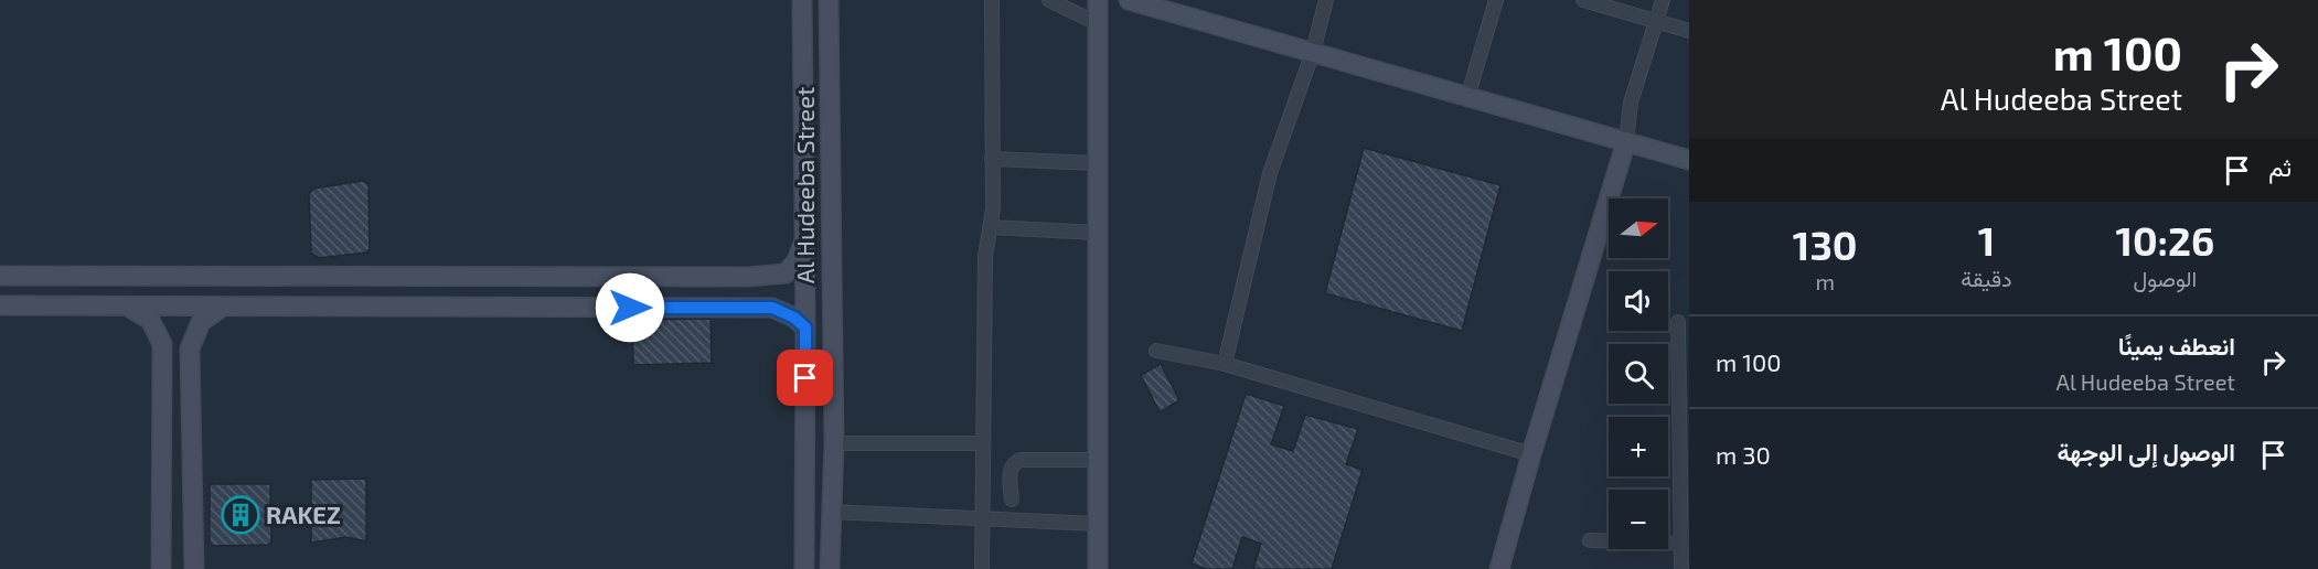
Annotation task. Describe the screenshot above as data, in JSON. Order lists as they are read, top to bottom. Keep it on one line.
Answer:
{"streets":{"street":["Al Hudeeba Street"]},"places":{"building":["RAKEZ"]},"north":"right","page":{"turn":["100 m","Al Hudeeba Street"],"then":"ثم","map_buttons":["+","−"],"eta":["10:26","الوصول","1","دقيقة","130","m"],"list":[{"name":"انعطف يمينًا","note":"Al Hudeeba Street","value":"100 m"},{"name":"الوصول إلى الوجهة","value":"30 m"}]}}
